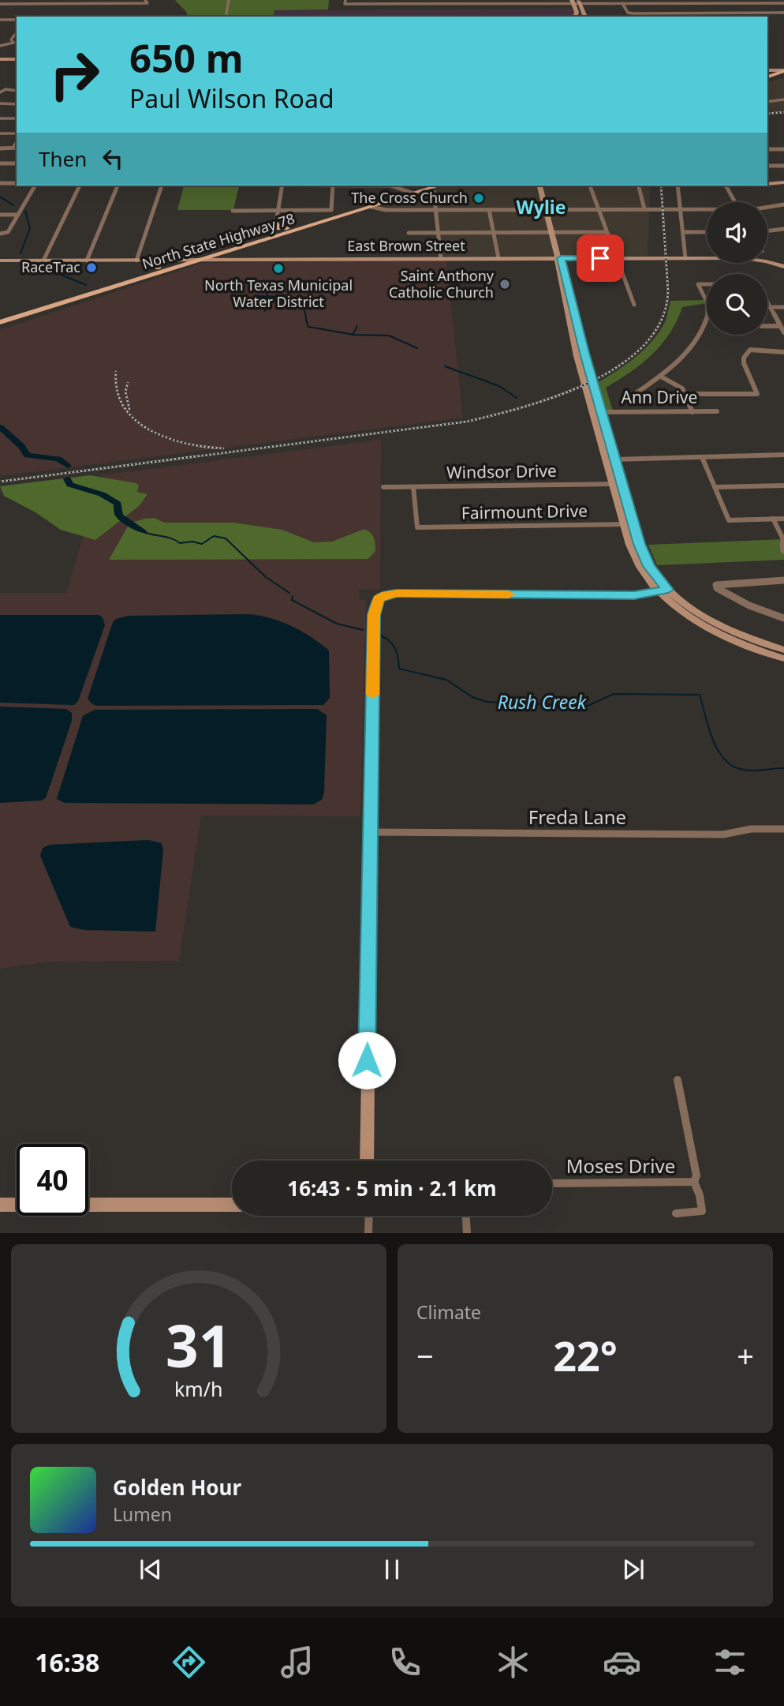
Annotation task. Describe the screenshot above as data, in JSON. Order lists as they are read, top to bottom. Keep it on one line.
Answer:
{"streets":{"main road":["North State Highway 78","East Brown Street"],"street":["Ann Drive","Windsor Drive","Fairmount Drive","Freda Lane","Moses Drive"]},"crossings":[["North State Highway 78","East Brown Street"],["Windsor Drive","Fairmount Drive"]],"districts":["Wylie"],"water":["Rush Creek"],"places":["The Cross Church","RaceTrac","North Texas Municipal Water District","Saint Anthony Catholic Church"],"page":{"turn":["650 m","Paul Wilson Road"],"then":"Then","limit":"40","trip":"16:43 · 5 min · 2.1 km","tile":"Climate","heat":["−","22°","+"],"song":["Golden Hour","Lumen"],"tabs":"16:38","gauge":["31","km/h"]}}
